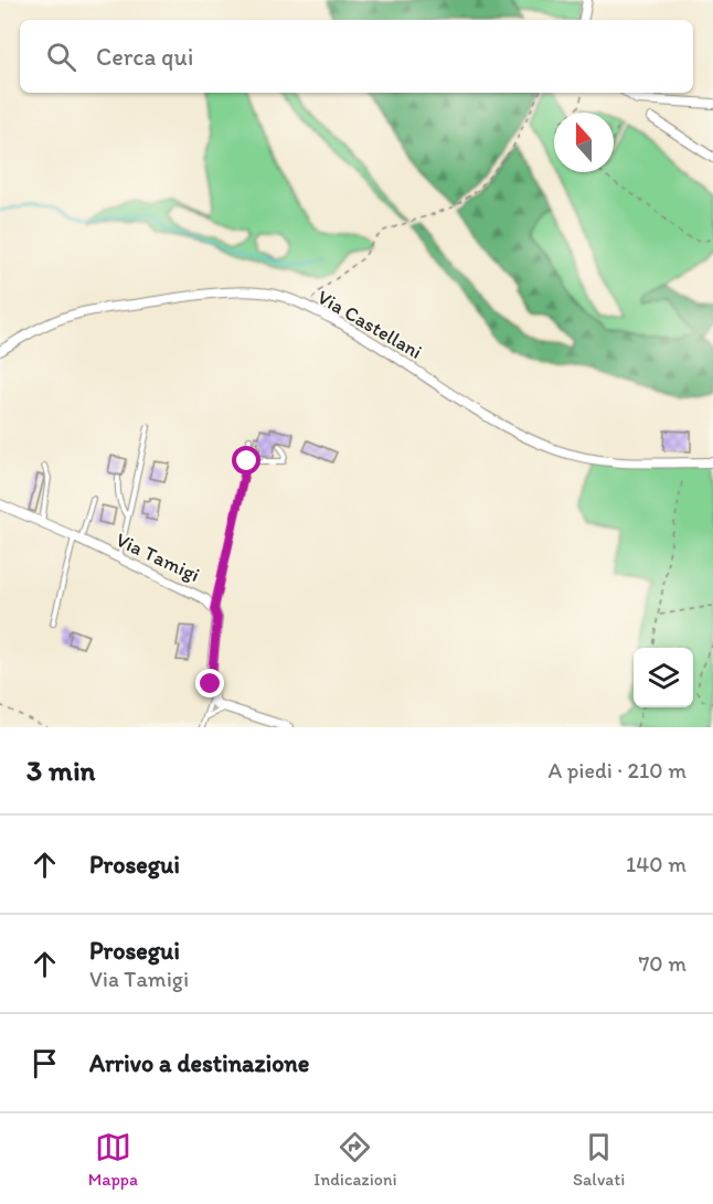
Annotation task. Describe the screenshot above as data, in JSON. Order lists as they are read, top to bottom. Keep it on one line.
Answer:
{"streets":{"street":["Via Castellani","Via Tamigi"]},"north":"top","page":{"search":"Cerca qui","heading":["3 min","A piedi · 210 m"],"list":[["Prosegui","140 m"],["Prosegui","Via Tamigi","70 m"],"Arrivo a destinazione"],"nav":["Mappa","Indicazioni","Salvati"]}}
